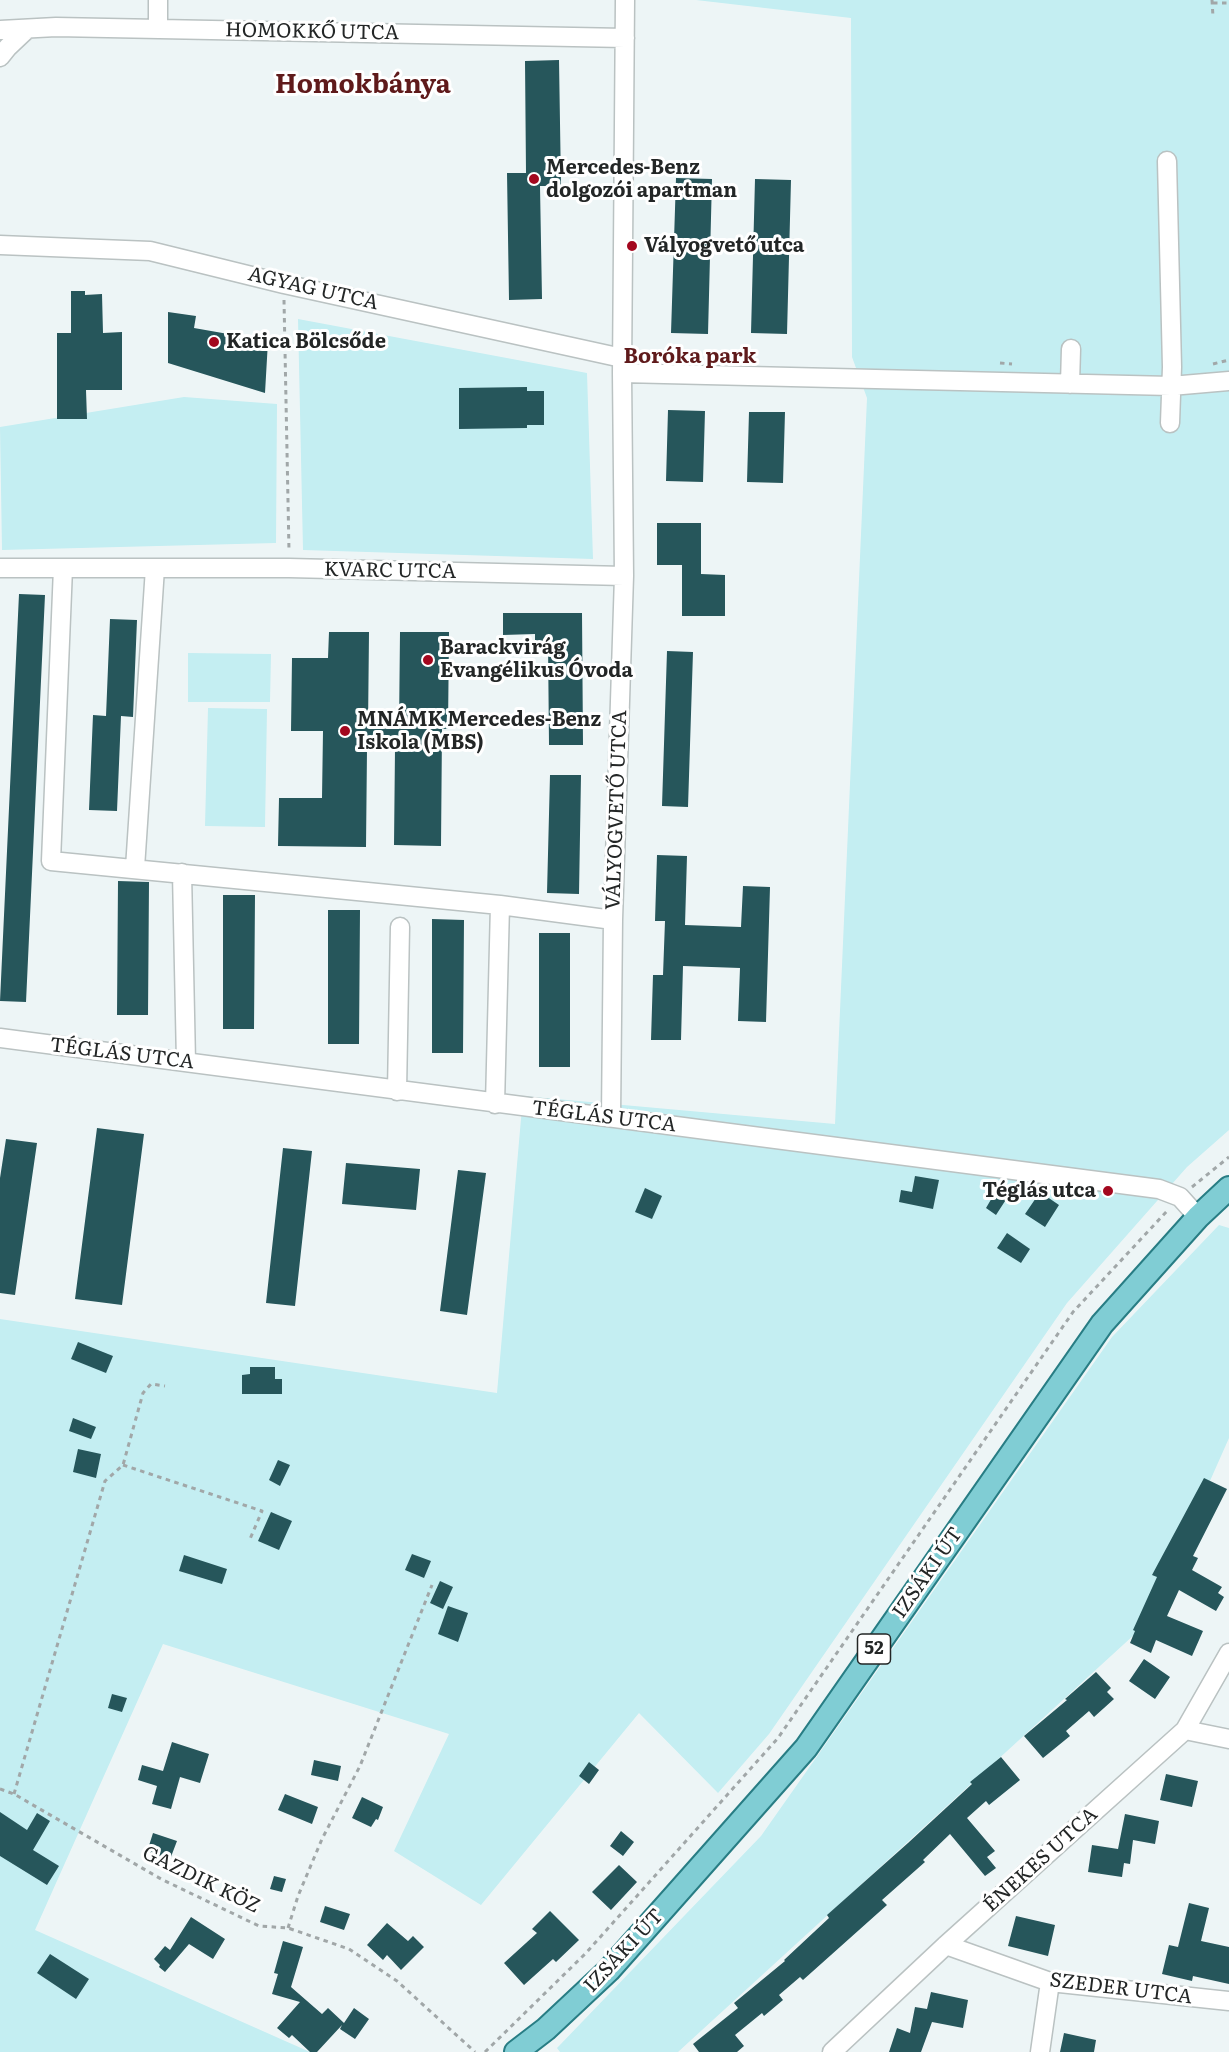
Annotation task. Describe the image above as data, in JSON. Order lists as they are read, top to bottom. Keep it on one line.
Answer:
{"streets":{"main road":["IZSÁKI ÚT","52"],"street":["HOMOKKŐ UTCA","AGYAG UTCA","KVARC UTCA","VÁLYOGVETŐ UTCA","TÉGLÁS UTCA","ÉNEKES UTCA","SZEDER UTCA"],"path":["GAZDIK KÖZ"]},"crossings":[["HOMOKKŐ UTCA","VÁLYOGVETŐ UTCA"],["AGYAG UTCA","VÁLYOGVETŐ UTCA"],["KVARC UTCA","VÁLYOGVETŐ UTCA"],["VÁLYOGVETŐ UTCA","TÉGLÁS UTCA"],["ÉNEKES UTCA","SZEDER UTCA"]],"districts":["Homokbánya","Boróka park"],"places":["Mercedes-Benz dolgozói apartman","Vályogvető utca","Katica Bölcsőde","Barackvirág Evangélikus Óvoda","MNÁMK Mercedes-Benz Iskola (MBS)","Téglás utca"]}
